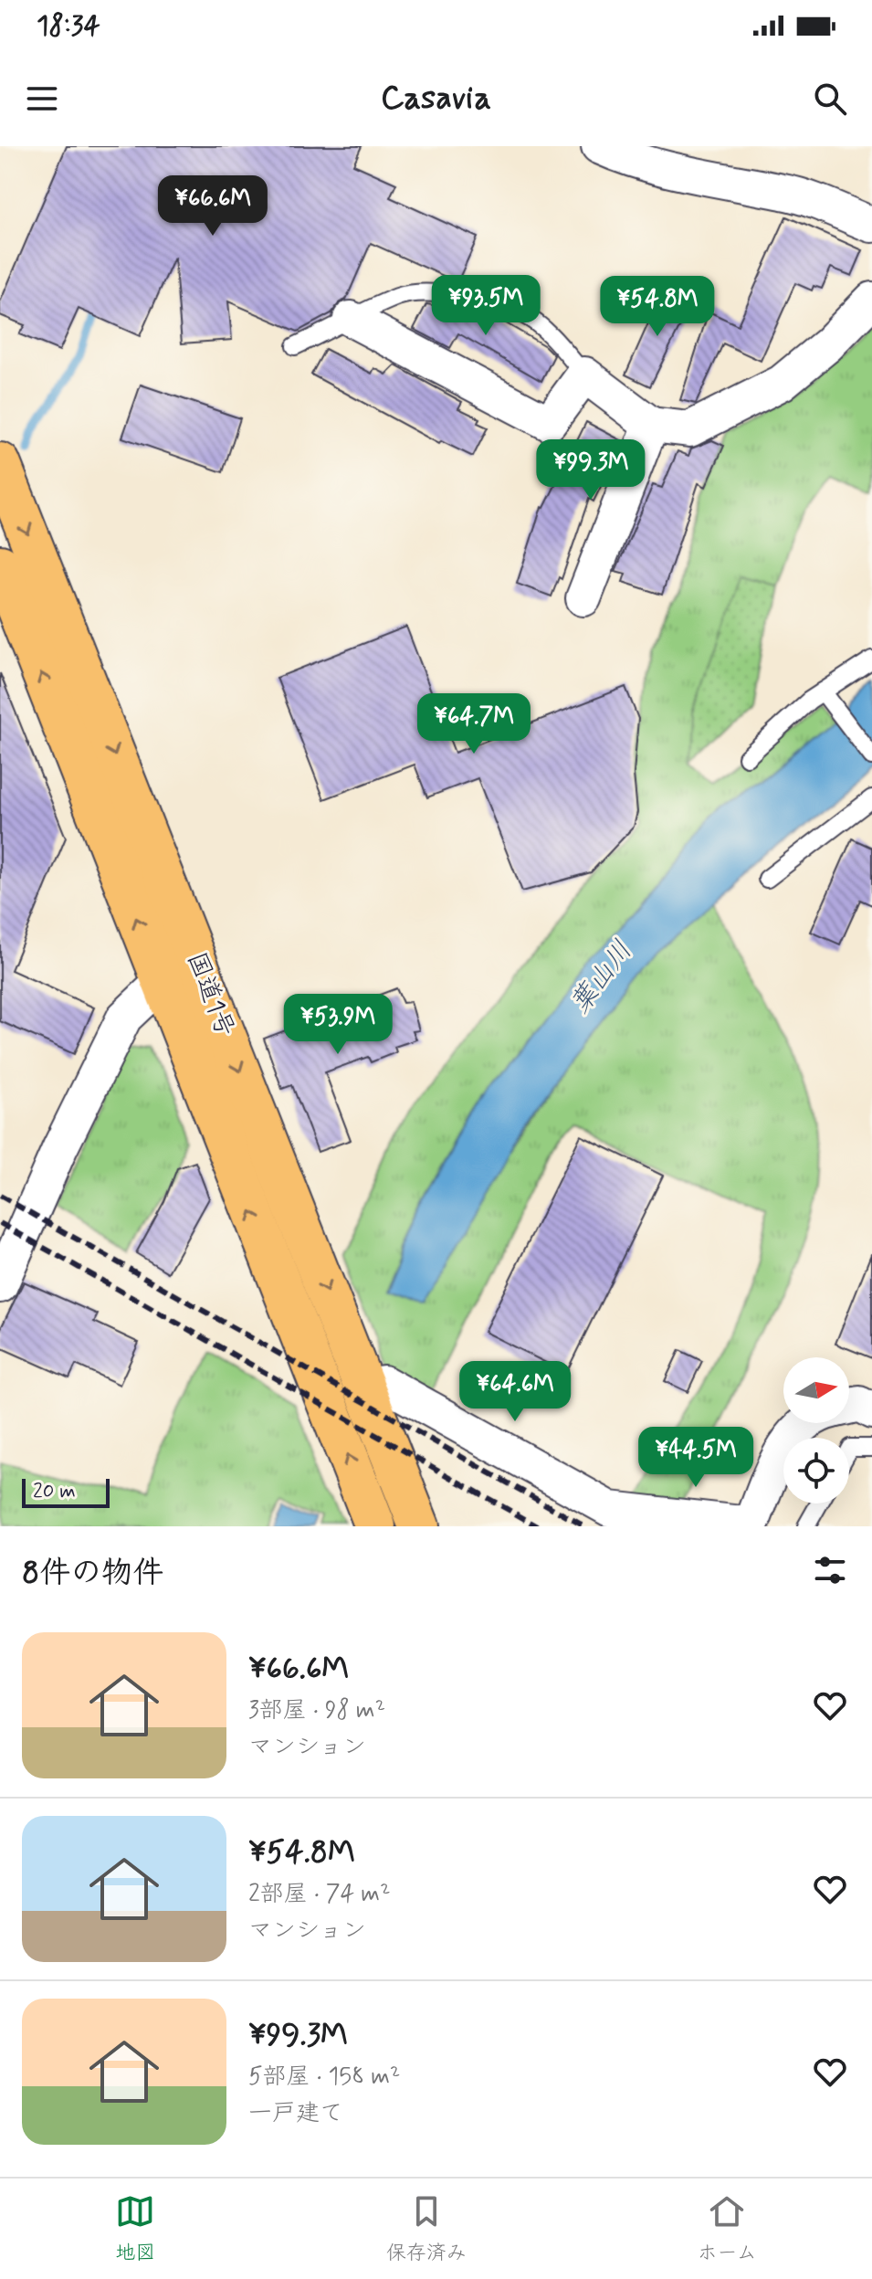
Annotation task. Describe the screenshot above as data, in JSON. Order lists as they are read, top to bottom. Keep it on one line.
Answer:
{"streets":{"highway":["国道1号"]},"water":["葉山川"],"scale_bar":"20 m","north":"right","page":{"status":"18:34","header":"Casavia","price":["¥66.6M","¥93.5M","¥54.8M","¥99.3M","¥64.7M","¥53.9M","¥64.6M","¥44.5M"],"scale":"20 m","heading":"8件の物件","list":[{"name":"¥66.6M","note":"3部屋 · 98 m² · マンション"},{"name":"¥54.8M","note":"2部屋 · 74 m² · マンション"},{"name":"¥99.3M","note":"5部屋 · 158 m² · 一戸建て"}],"tabs":["地図","保存済み","ホーム"]}}
